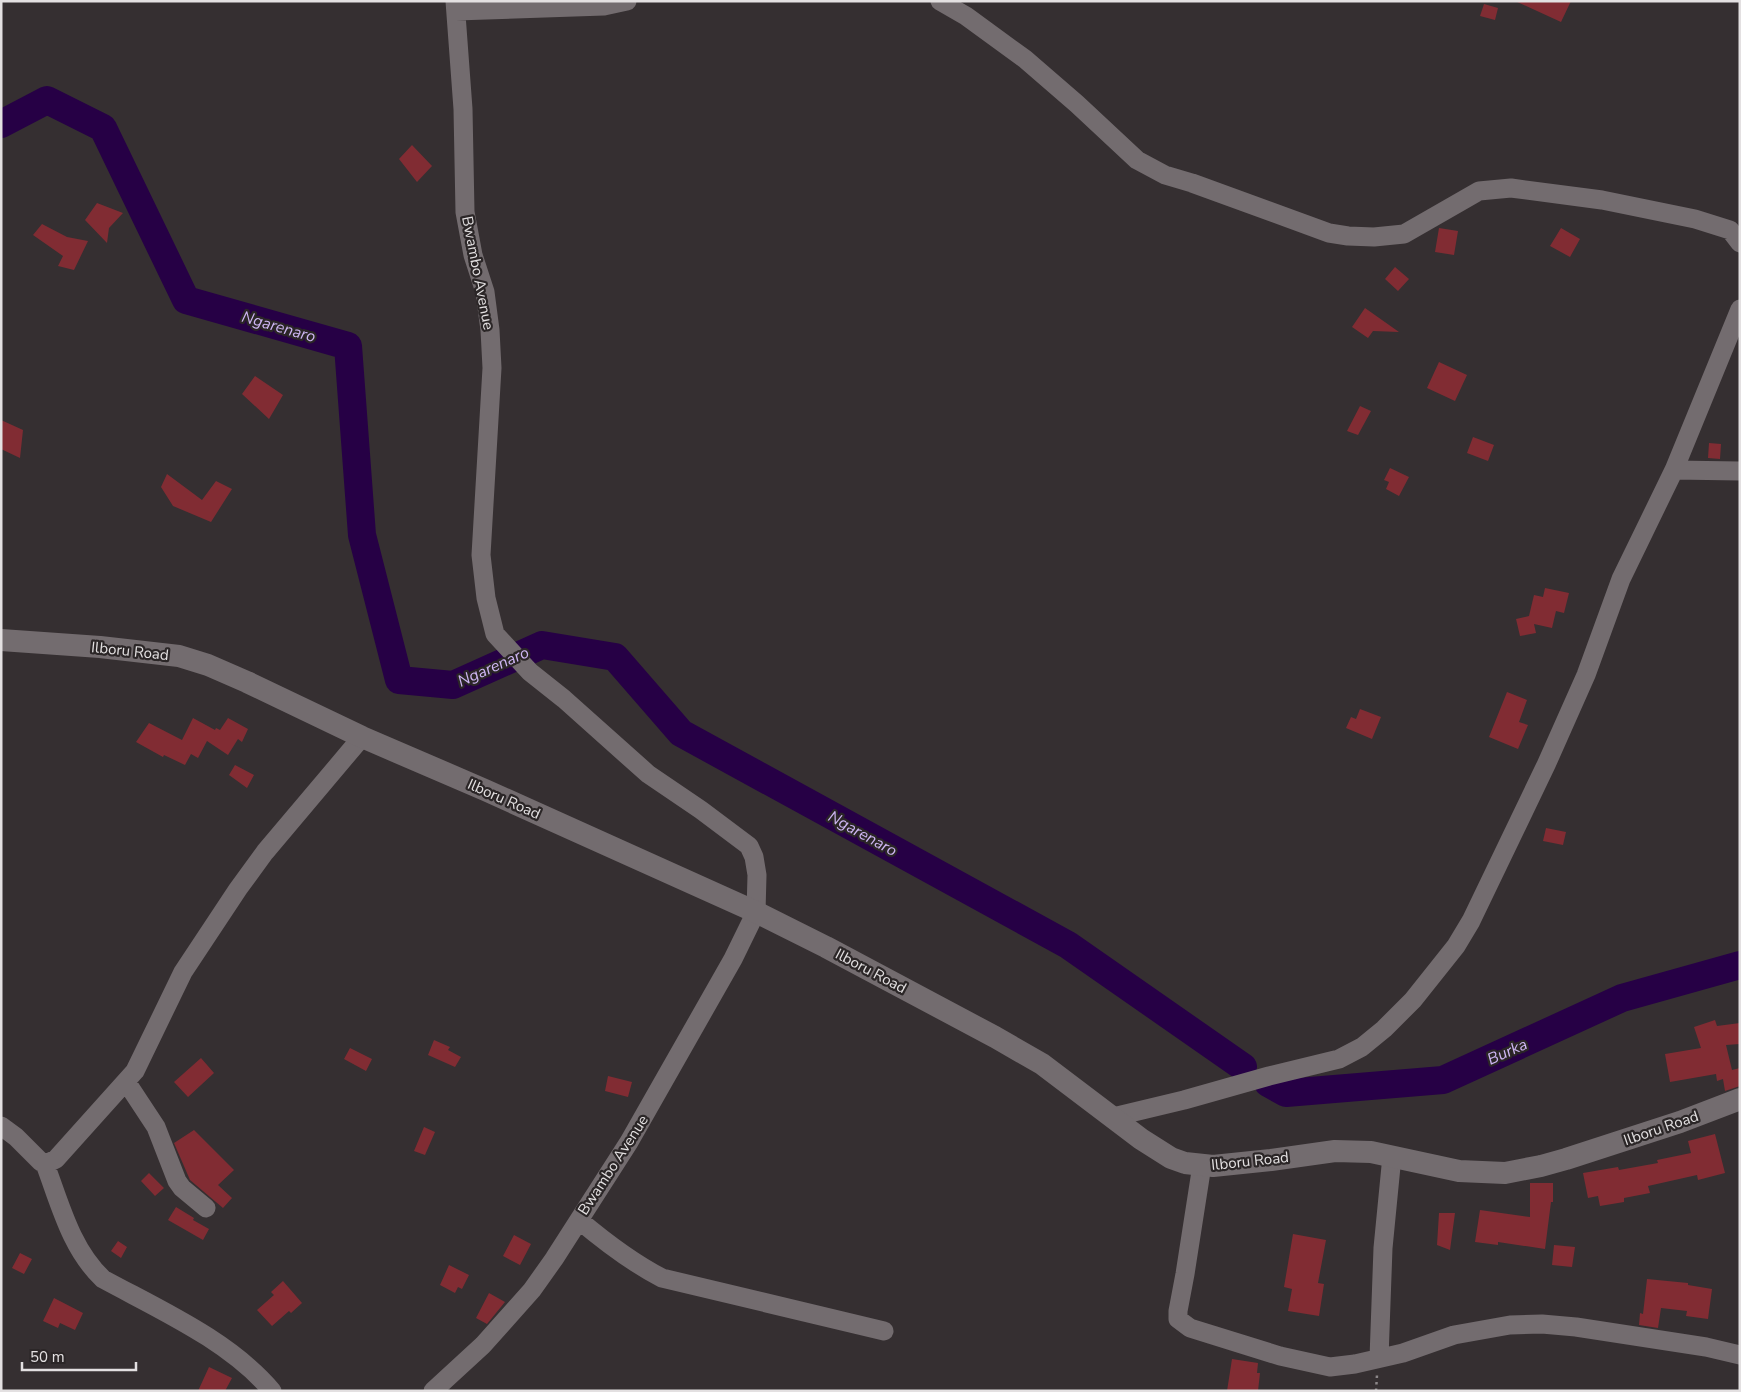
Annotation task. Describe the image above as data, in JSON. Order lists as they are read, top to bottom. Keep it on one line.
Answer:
{"streets":{"street":["Bwambo Avenue","Ilboru Road"]},"crossings":[["Bwambo Avenue","Ilboru Road"]],"water":["Ngarenaro","Burka"],"scale_bar":"50 m"}
